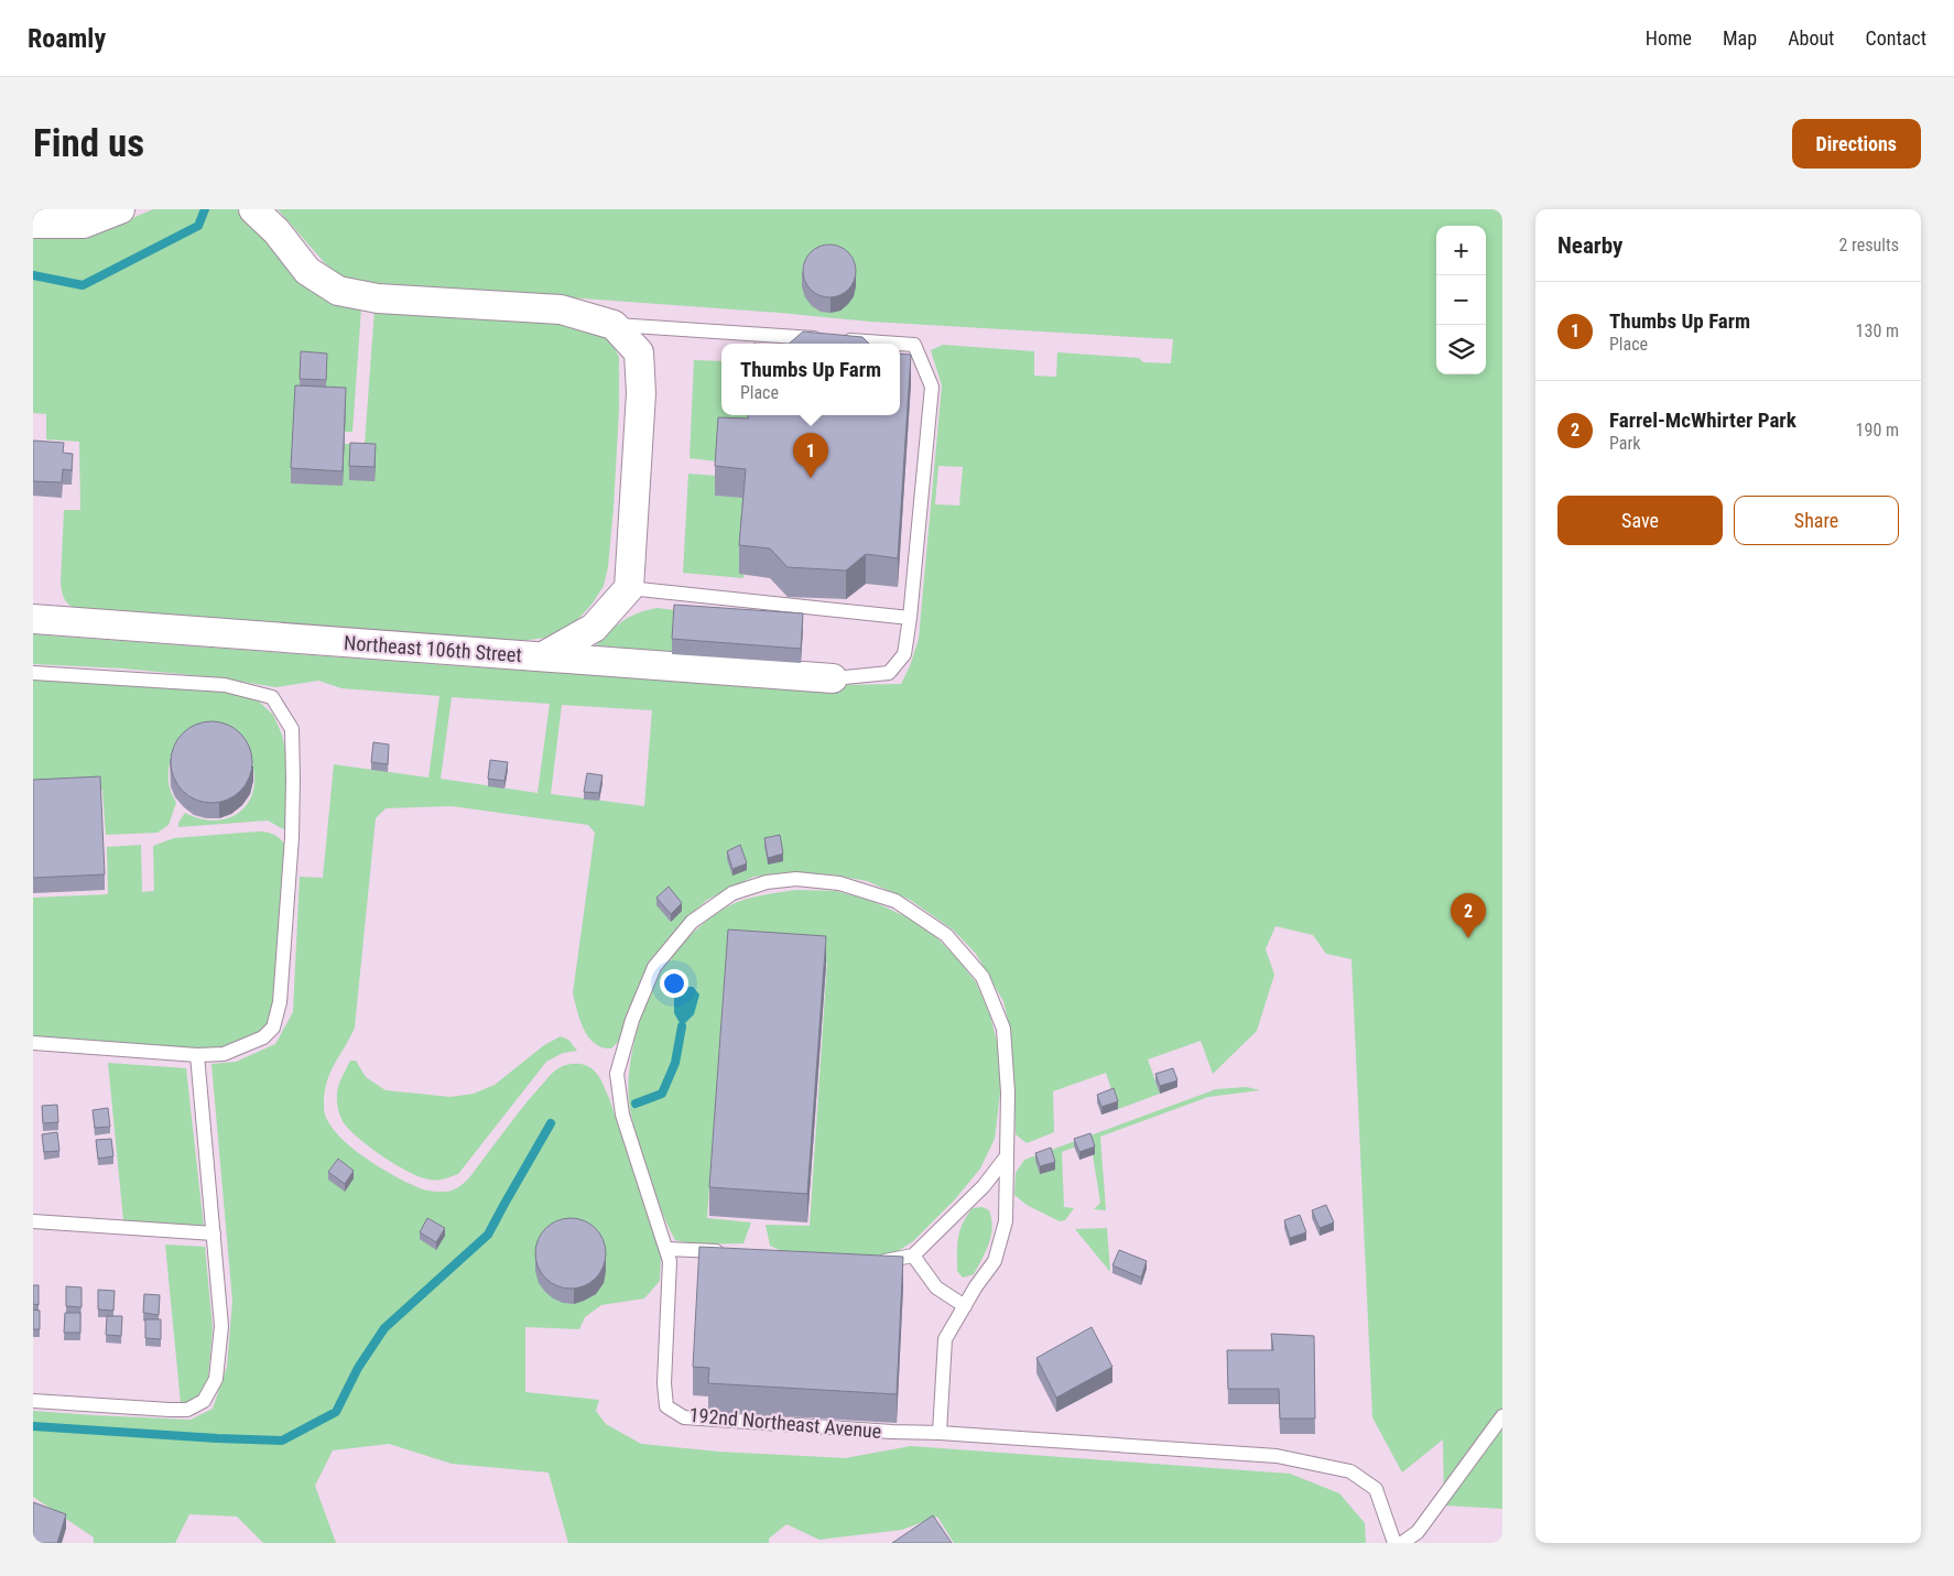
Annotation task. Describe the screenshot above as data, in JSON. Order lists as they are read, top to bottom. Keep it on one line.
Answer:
{"streets":{"street":["Northeast 106th Street"],"lane":["192nd Northeast Avenue"]},"page":{"header":"Roamly","nav":["Home","Map","About","Contact"],"buttons":["Directions",["Save","Share"]],"title":"Find us","heading":["Nearby","2 results"],"map_buttons":["+","−"],"list":[{"mark":"1","name":"Thumbs Up Farm","note":"Place","value":"130 m"},{"mark":"2","name":"Farrel-McWhirter Park","note":"Park","value":"190 m"}],"popup":["Thumbs Up Farm","Place"],"pins":["1","2"]}}
